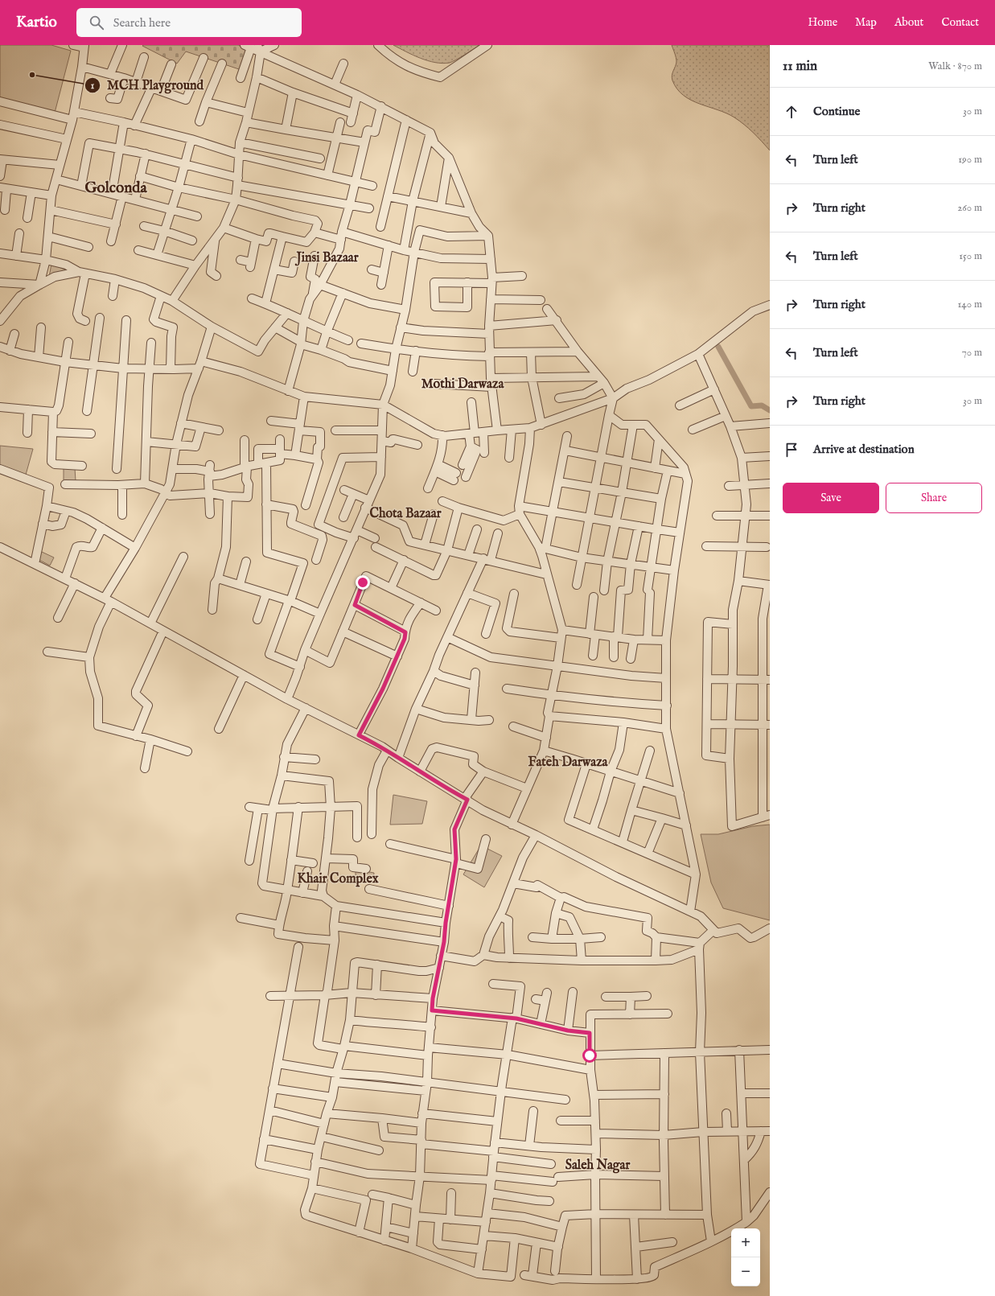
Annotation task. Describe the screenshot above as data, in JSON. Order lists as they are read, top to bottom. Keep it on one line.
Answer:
{"districts":["Golconda","Jinsi Bazaar","Mothi Darwaza","Chota Bazaar","Fateh Darwaza","Khair Complex","Saleh Nagar"],"places":["MCH Playground"],"page":{"header":"Kartio","search":"Search here","nav":["Home","Map","About","Contact"],"heading":["11 min","Walk · 870 m"],"list":[["Continue","30 m"],["Turn left","190 m"],["Turn right","260 m"],["Turn left","150 m"],["Turn right","140 m"],["Turn left","70 m"],["Turn right","30 m"],"Arrive at destination"],"buttons":["Save","Share"],"map_buttons":["+","−"]}}
